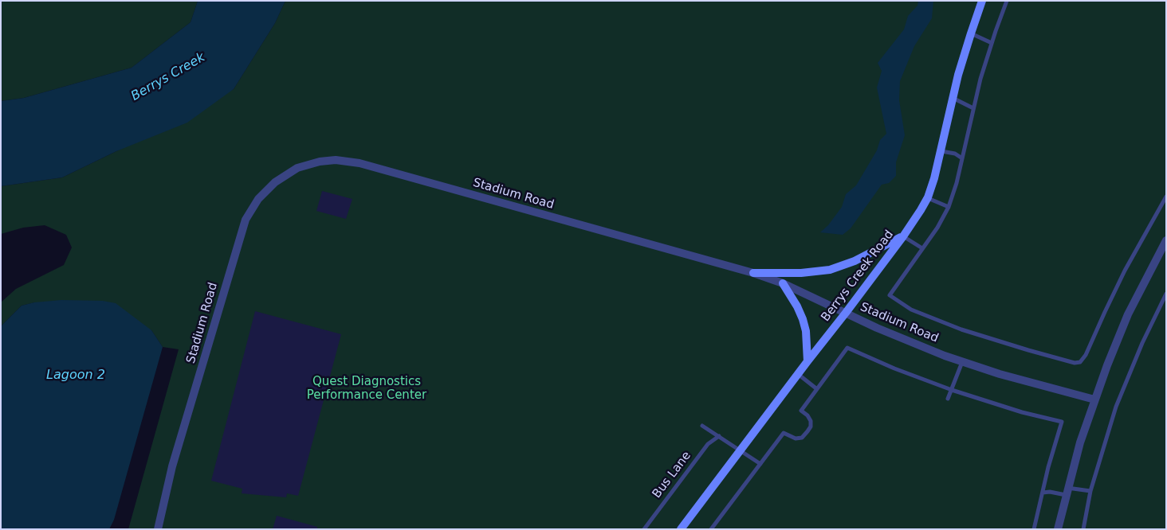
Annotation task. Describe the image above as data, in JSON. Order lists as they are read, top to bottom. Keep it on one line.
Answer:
{"streets":{"street":["Stadium Road","Berrys Creek Road"],"lane":["Bus Lane"]},"crossings":[["Stadium Road","Berrys Creek Road"]],"water":["Berrys Creek","Lagoon 2"],"parks":["Quest Diagnostics Performance Center"]}
